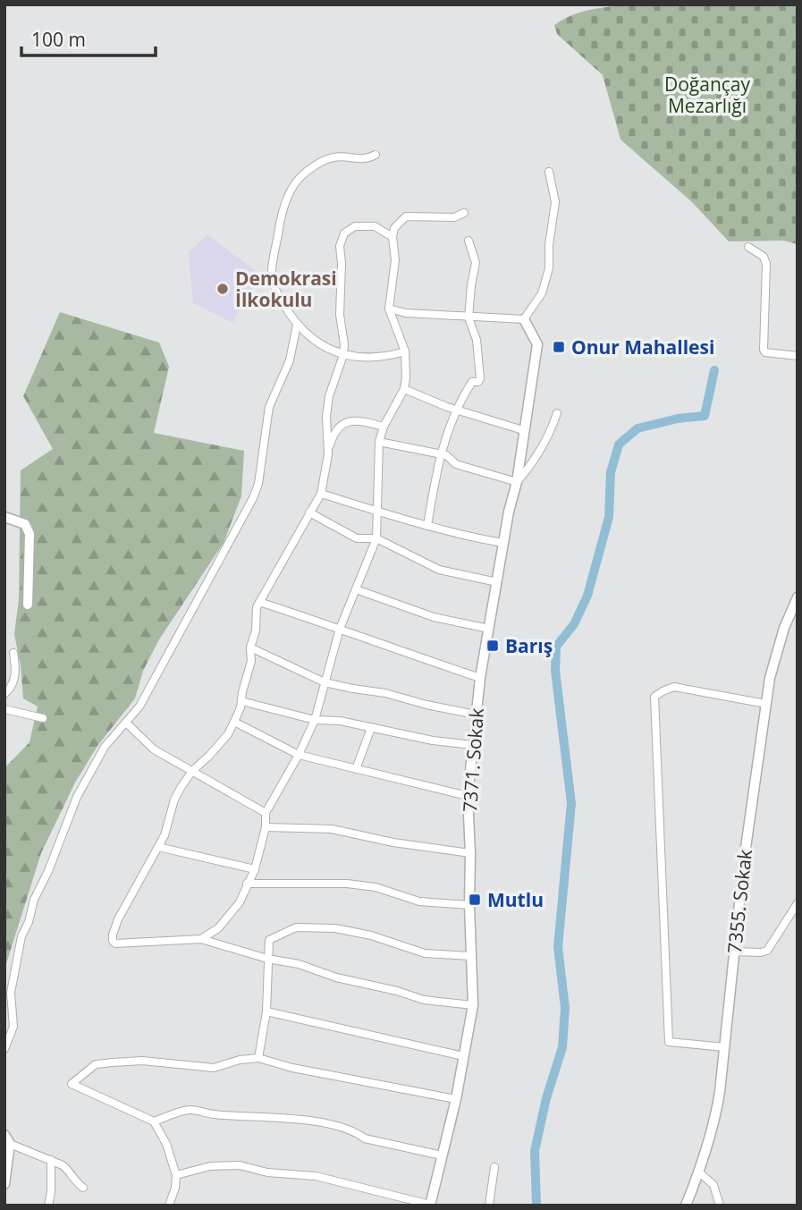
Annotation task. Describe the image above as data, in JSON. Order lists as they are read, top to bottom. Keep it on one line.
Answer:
{"streets":{"street":["7371. Sokak","7355. Sokak"]},"parks":["Doğançay Mezarlığı"],"places":{"other":["Demokrasi İlkokulu"],"transit":["Onur Mahallesi","Barış","Mutlu"]},"scale_bar":"100 m"}
